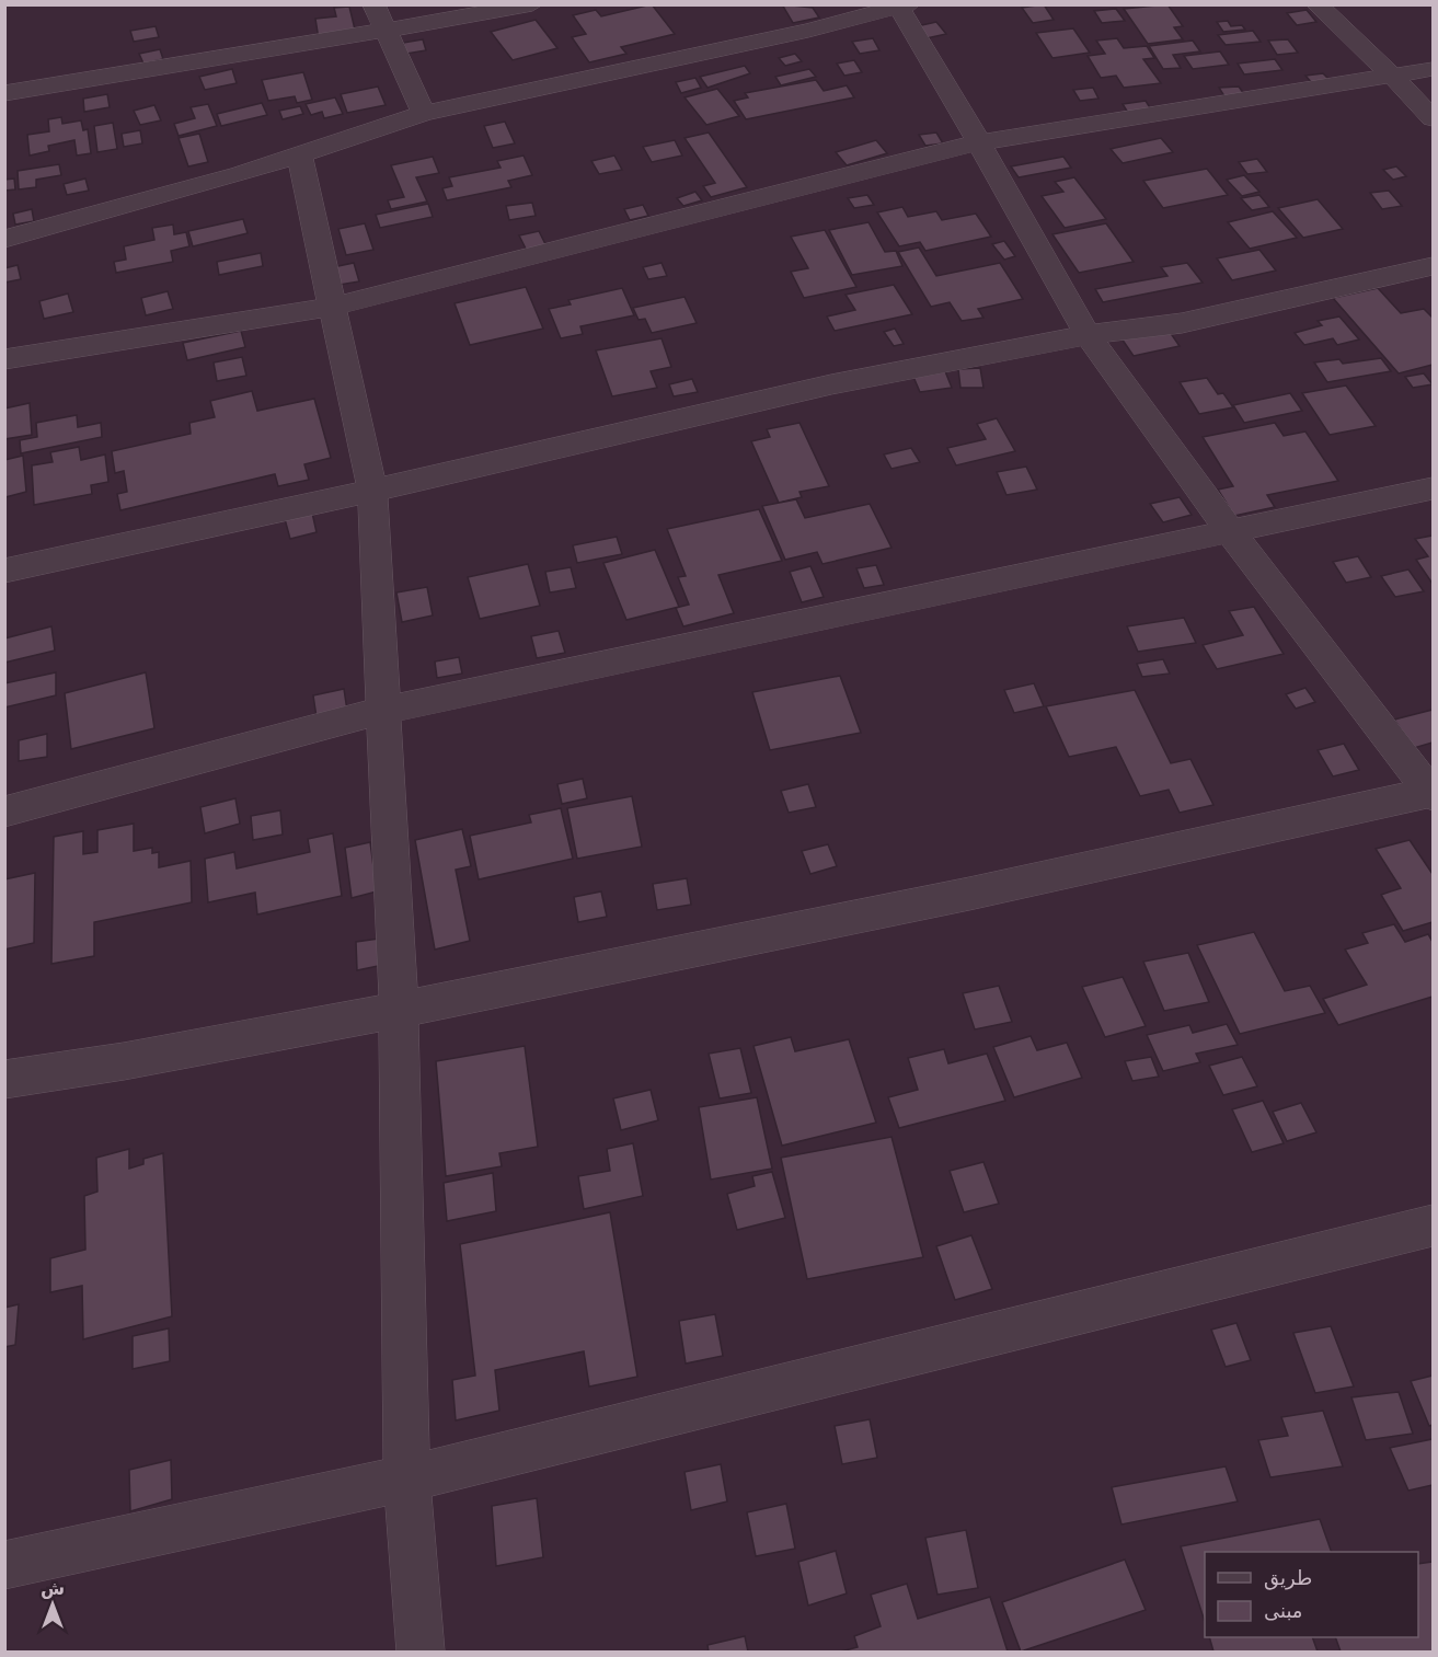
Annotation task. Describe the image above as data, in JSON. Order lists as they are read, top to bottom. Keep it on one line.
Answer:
{"legend":["طريق","مبنى"],"north":"top"}
